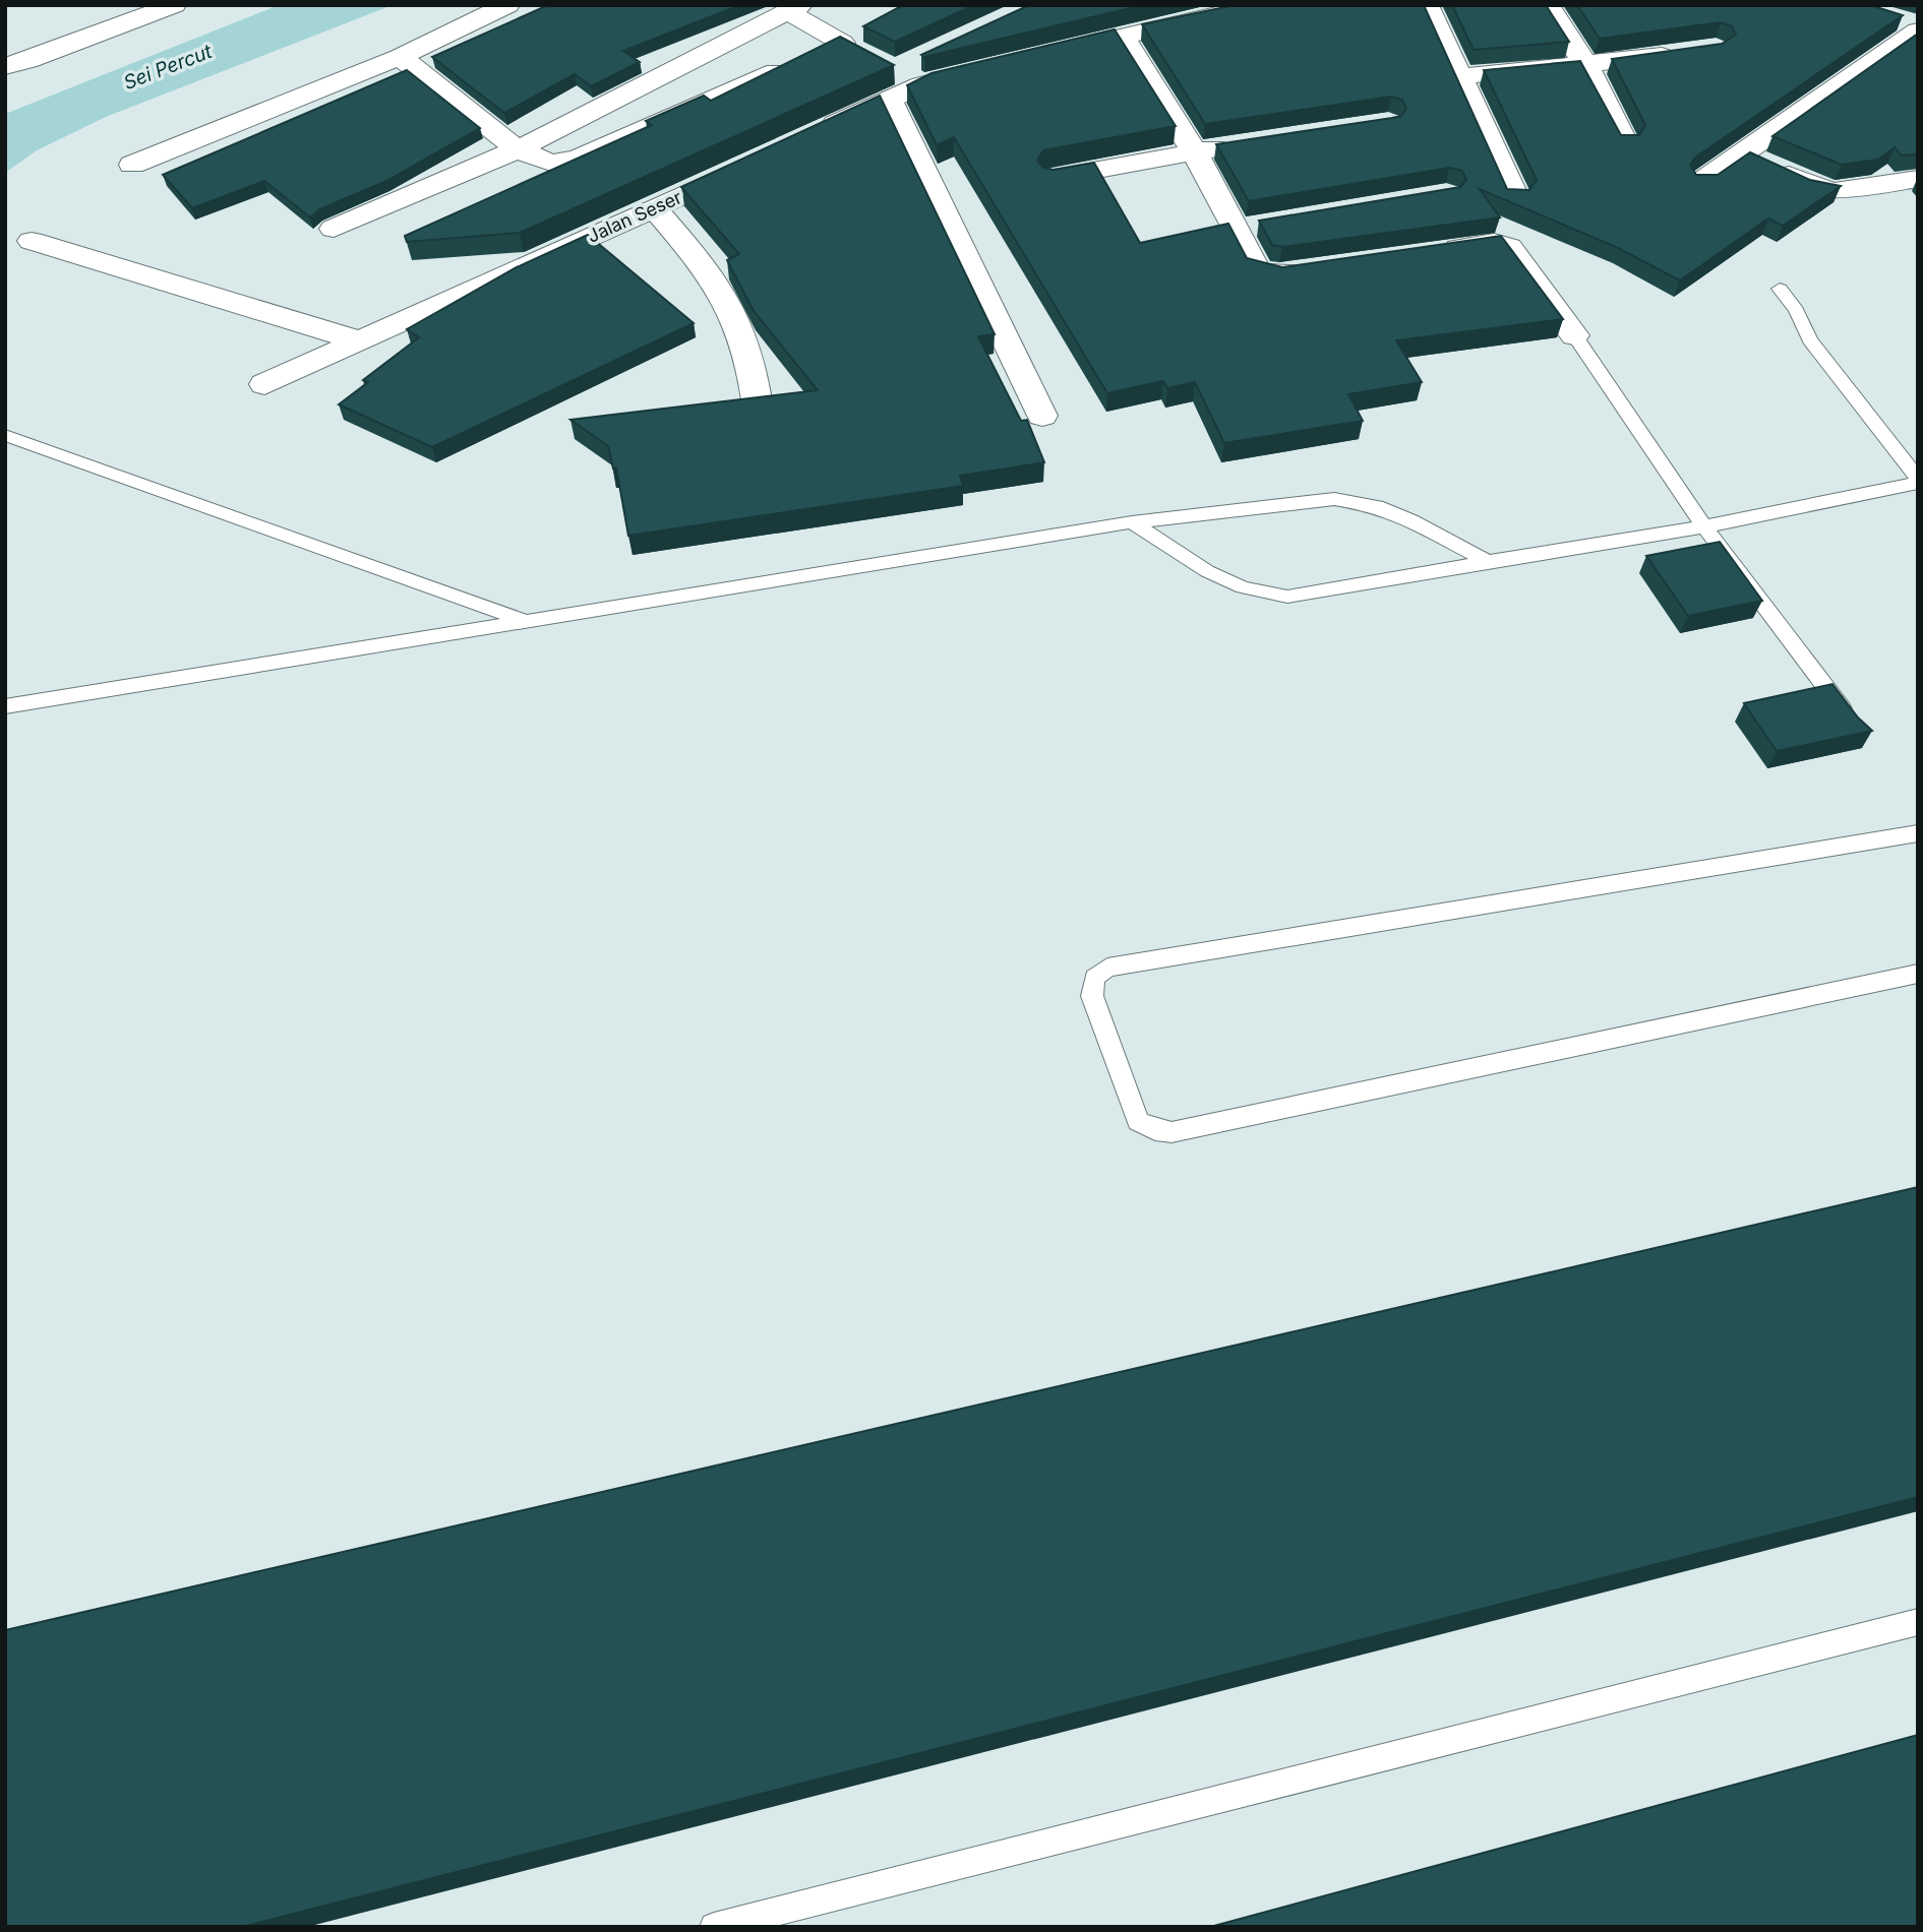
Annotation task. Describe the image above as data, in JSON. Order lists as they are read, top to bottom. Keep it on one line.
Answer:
{"streets":{"street":["Jalan Seser"]},"water":["Sei Percut"]}
